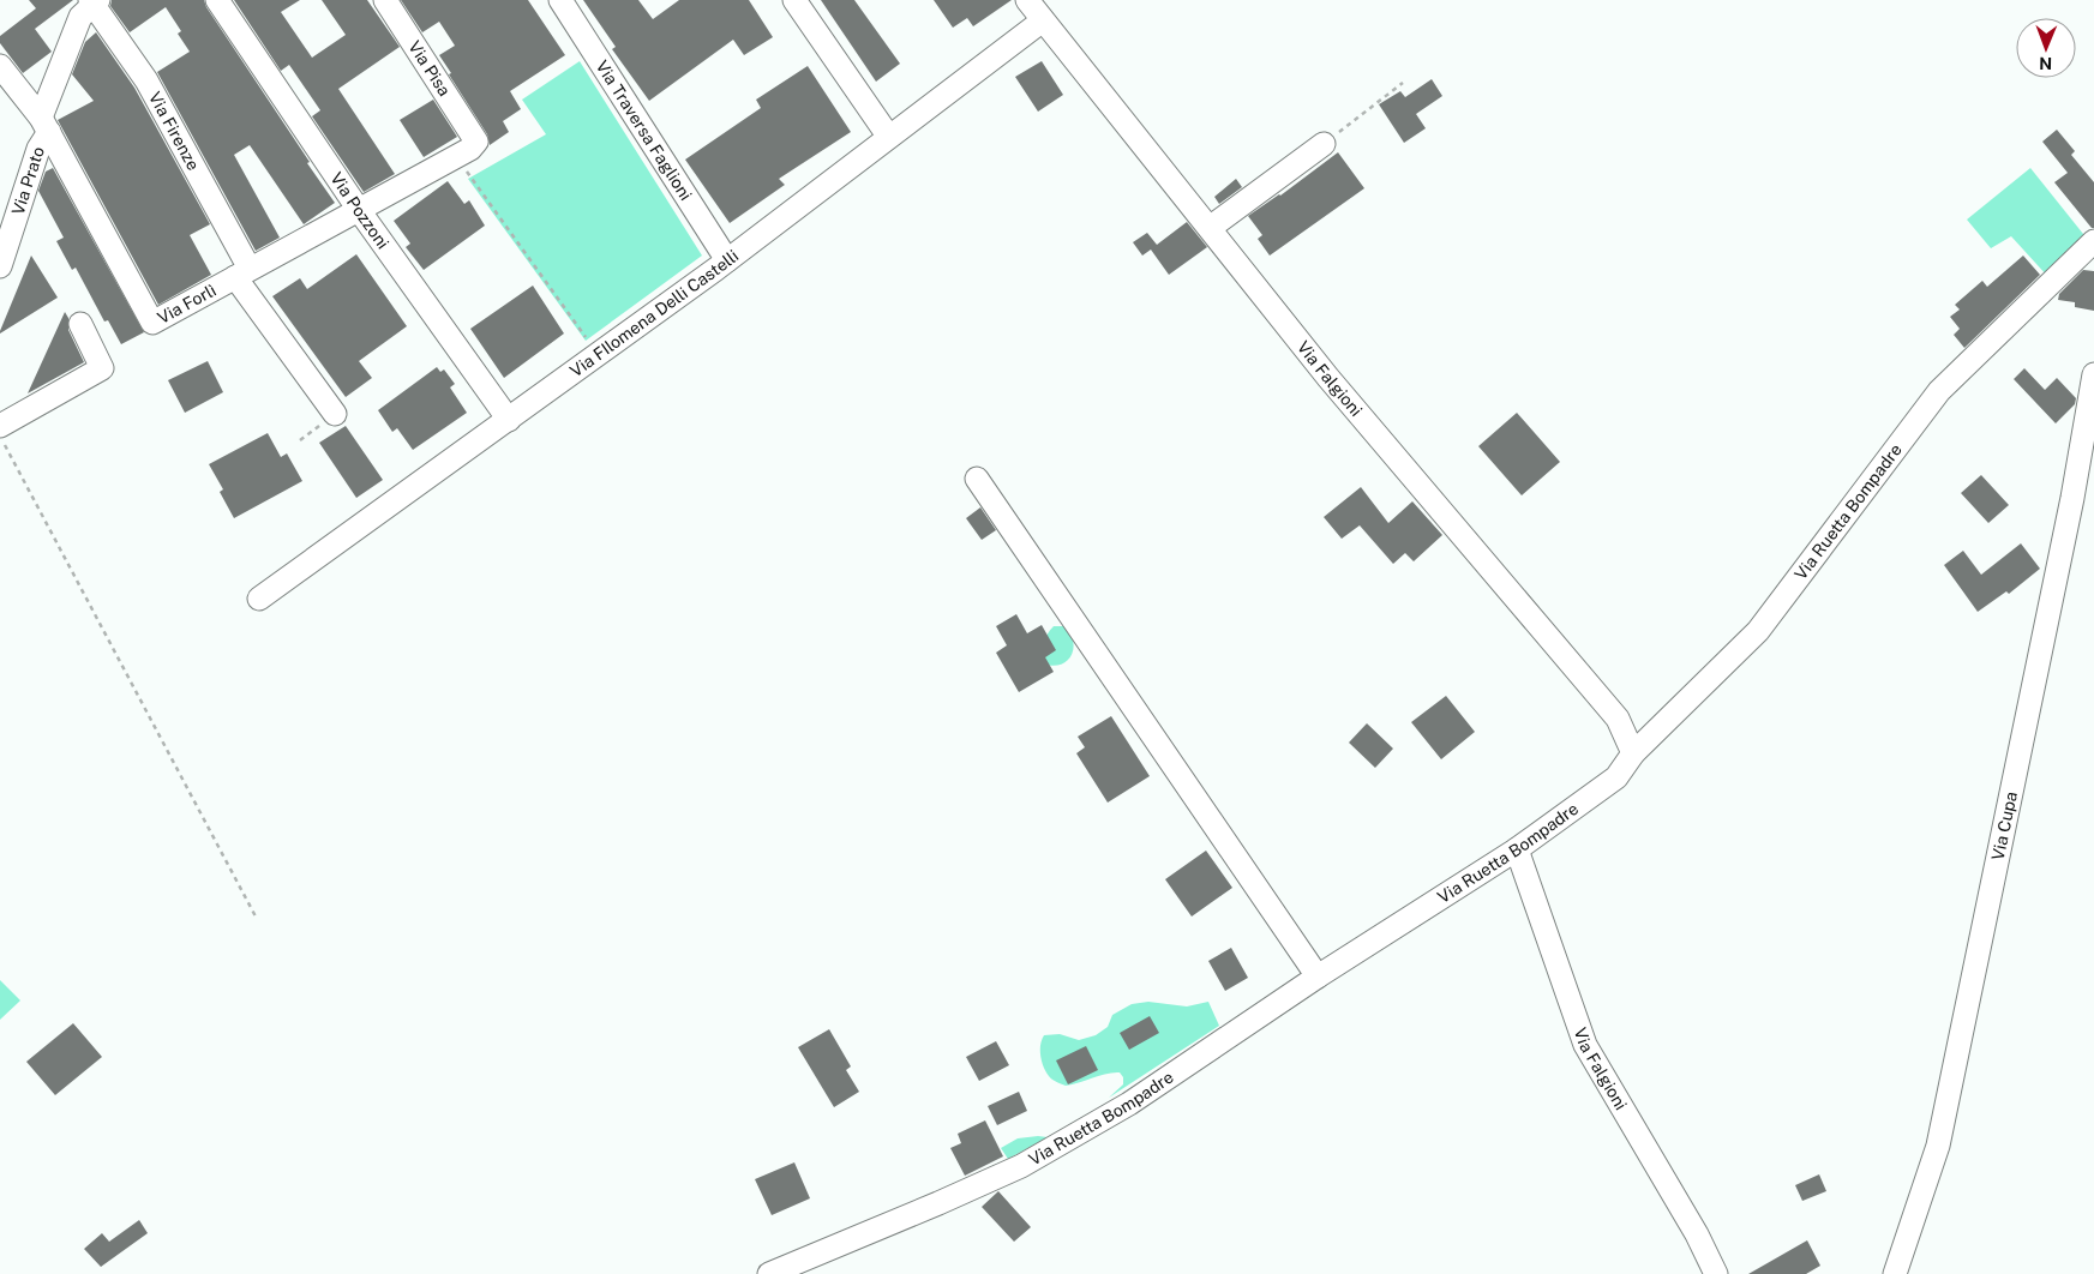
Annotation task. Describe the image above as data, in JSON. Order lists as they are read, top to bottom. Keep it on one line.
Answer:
{"streets":{"street":["Via Pisa","Via Traversa Faglioni","Via Firenze","Via Prato","Via Pozzoni","Via Forlì","Via FIlomena Delli Castelli","Via Falgioni","Via Ruetta Bompadre","Via Cupa"]},"crossings":[["Via Pisa","Via Forlì"],["Via Traversa Faglioni","Via FIlomena Delli Castelli"],["Via Firenze","Via Prato"],["Via Firenze","Via Forlì"],["Via Prato","Via Forlì"],["Via Pozzoni","Via Forlì"],["Via Pozzoni","Via FIlomena Delli Castelli"],["Via FIlomena Delli Castelli","Via Falgioni"],["Via Falgioni","Via Ruetta Bompadre"]],"north":"bottom"}
